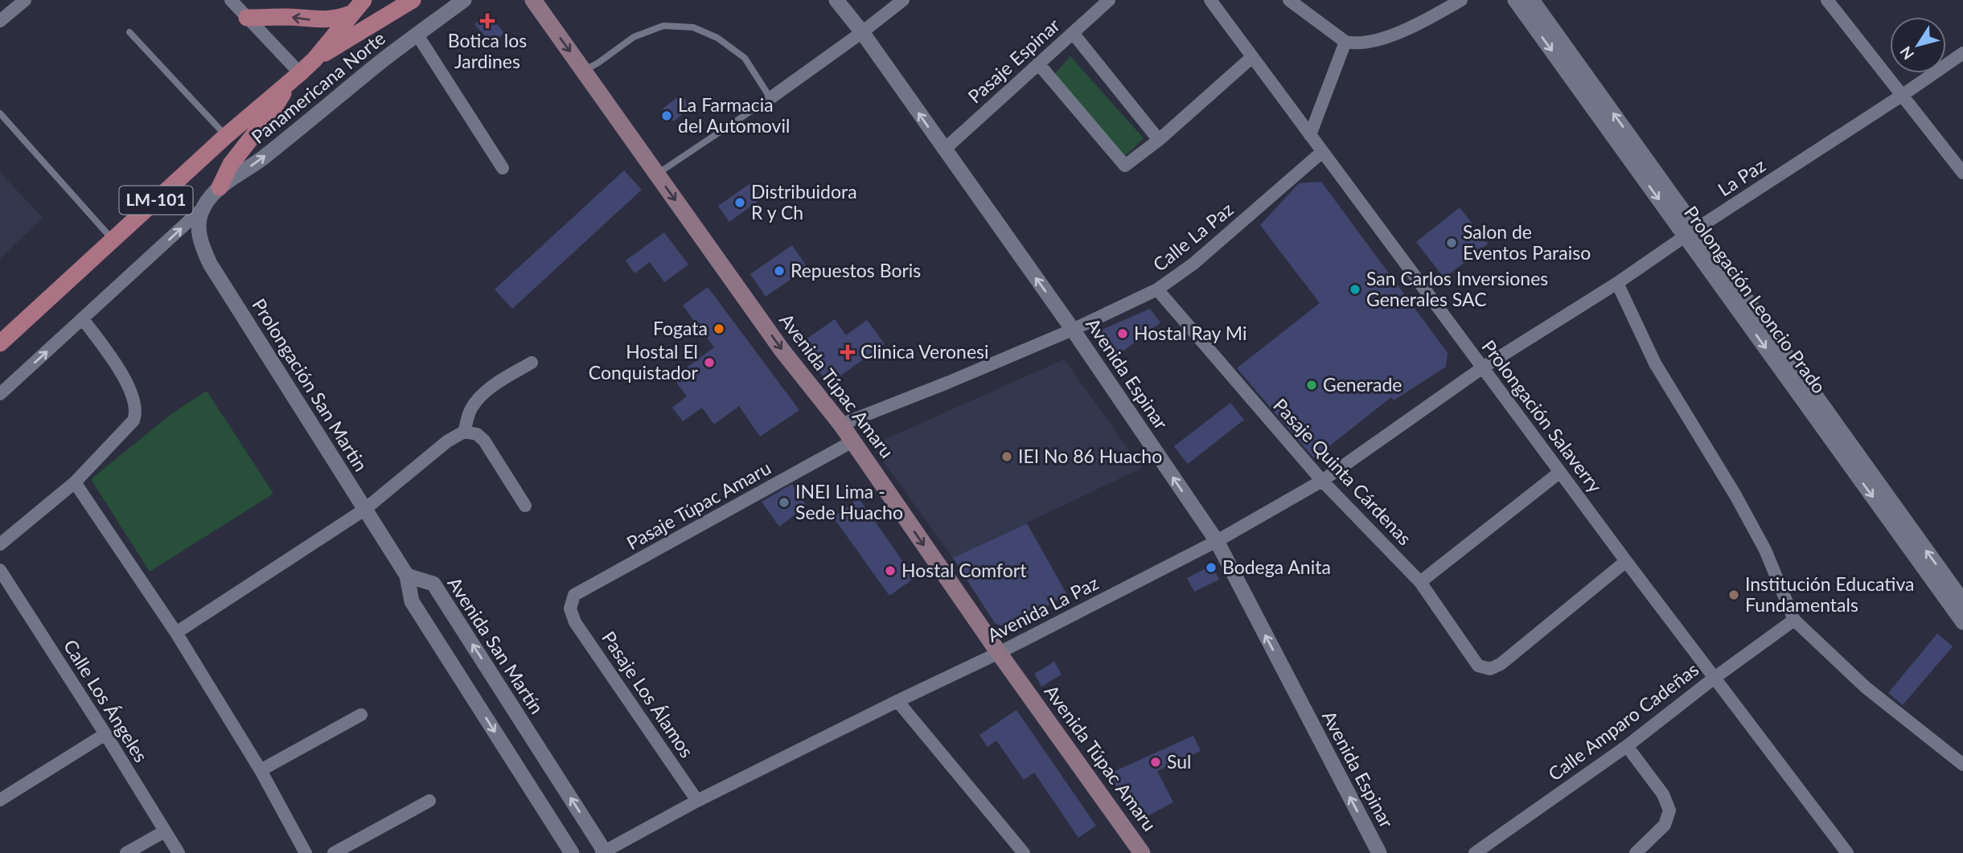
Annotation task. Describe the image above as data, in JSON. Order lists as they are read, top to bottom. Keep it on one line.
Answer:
{"streets":{"main road":["LM-101","Avenida Túpac Amaru"],"street":["Pasaje Espinar","Panamericana Norte","La Paz","Calle La Paz","Prolongación Leoncio Prado","Avenida Espinar","Prolongación San Martin","Prolongación Salaverry","Pasaje Quinta Cárdenas","Pasaje Túpac Amaru","Avenida La Paz","Avenida San Martín","Pasaje Los Álamos","Calle Los Ángeles","Calle Amparo Cadeñas"]},"crossings":[["Pasaje Espinar","Avenida Espinar"],["Panamericana Norte","Prolongación San Martin"],["La Paz","Prolongación Leoncio Prado"],["La Paz","Prolongación Salaverry"],["La Paz","Avenida La Paz"],["Calle La Paz","Avenida Espinar"],["Calle La Paz","Avenida Túpac Amaru"],["Calle La Paz","Prolongación Salaverry"],["Calle La Paz","Pasaje Quinta Cárdenas"],["Avenida Espinar","Avenida La Paz"],["Prolongación San Martin","Avenida San Martín"],["Avenida Túpac Amaru","Pasaje Túpac Amaru"],["Avenida Túpac Amaru","Avenida La Paz"],["Prolongación Salaverry","Pasaje Quinta Cárdenas"],["Prolongación Salaverry","Avenida La Paz"],["Prolongación Salaverry","Calle Amparo Cadeñas"],["Pasaje Quinta Cárdenas","Avenida La Paz"],["Pasaje Túpac Amaru","Pasaje Los Álamos"],["Avenida La Paz","Avenida San Martín"],["Avenida La Paz","Pasaje Los Álamos"]],"one_way":["Panamericana Norte","Avenida Espinar","Avenida Túpac Amaru"],"places":{"health":["Botica los Jardines","Clinica Veronesi"],"other":["La Farmacia del Automovil","Distribuidora R y Ch","Salon de Eventos Paraiso","Repuestos Boris","San Carlos Inversiones Generales SAC","Fogata","Hostal Ray Mi","Hostal El Conquistador","Generade","IEI No 86 Huacho","INEI Lima - Sede Huacho","Bodega Anita","Hostal Comfort","Institución Educativa Fundamentals","Sul"]},"north":"bottom left"}
